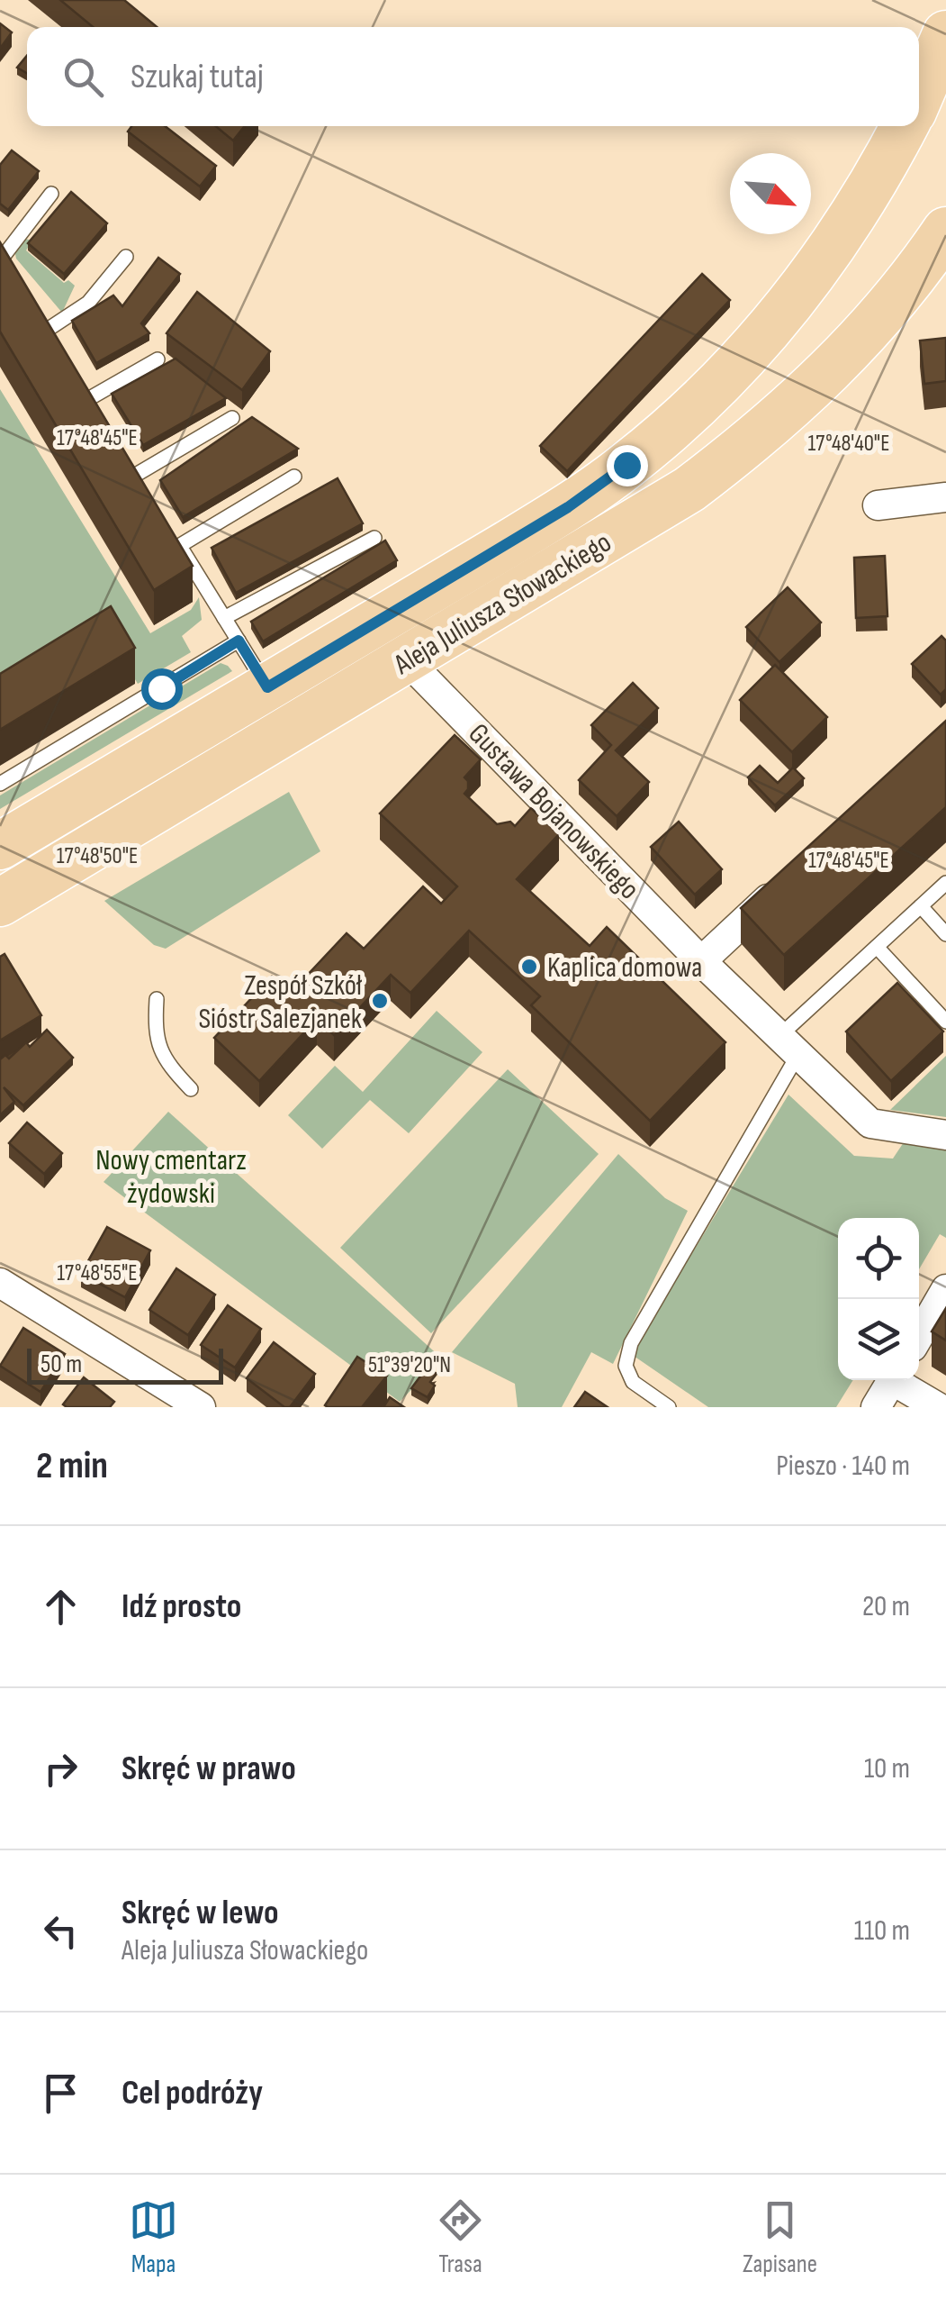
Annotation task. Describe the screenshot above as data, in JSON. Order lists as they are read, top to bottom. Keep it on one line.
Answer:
{"streets":{"main road":["Aleja Juliusza Słowackiego"],"street":["Gustawa Bojanowskiego"]},"crossings":[["Aleja Juliusza Słowackiego","Gustawa Bojanowskiego"]],"parks":["Nowy cmentarz żydowski"],"places":["Kaplica domowa","Zespół Szkół Sióstr Salezjanek"],"scale_bar":"50 m","north":"bottom right","page":{"search":"Szukaj tutaj","scale":"50 m","heading":["2 min","Pieszo · 140 m"],"list":[["Idź prosto","20 m"],["Skręć w prawo","10 m"],["Skręć w lewo","Aleja Juliusza Słowackiego","110 m"],"Cel podróży"],"nav":["Mapa","Trasa","Zapisane"]},"coordinates":["17°48'45\"E","17°48'40\"E","17°48'50\"E","17°48'55\"E","51°39'20\"N"]}
